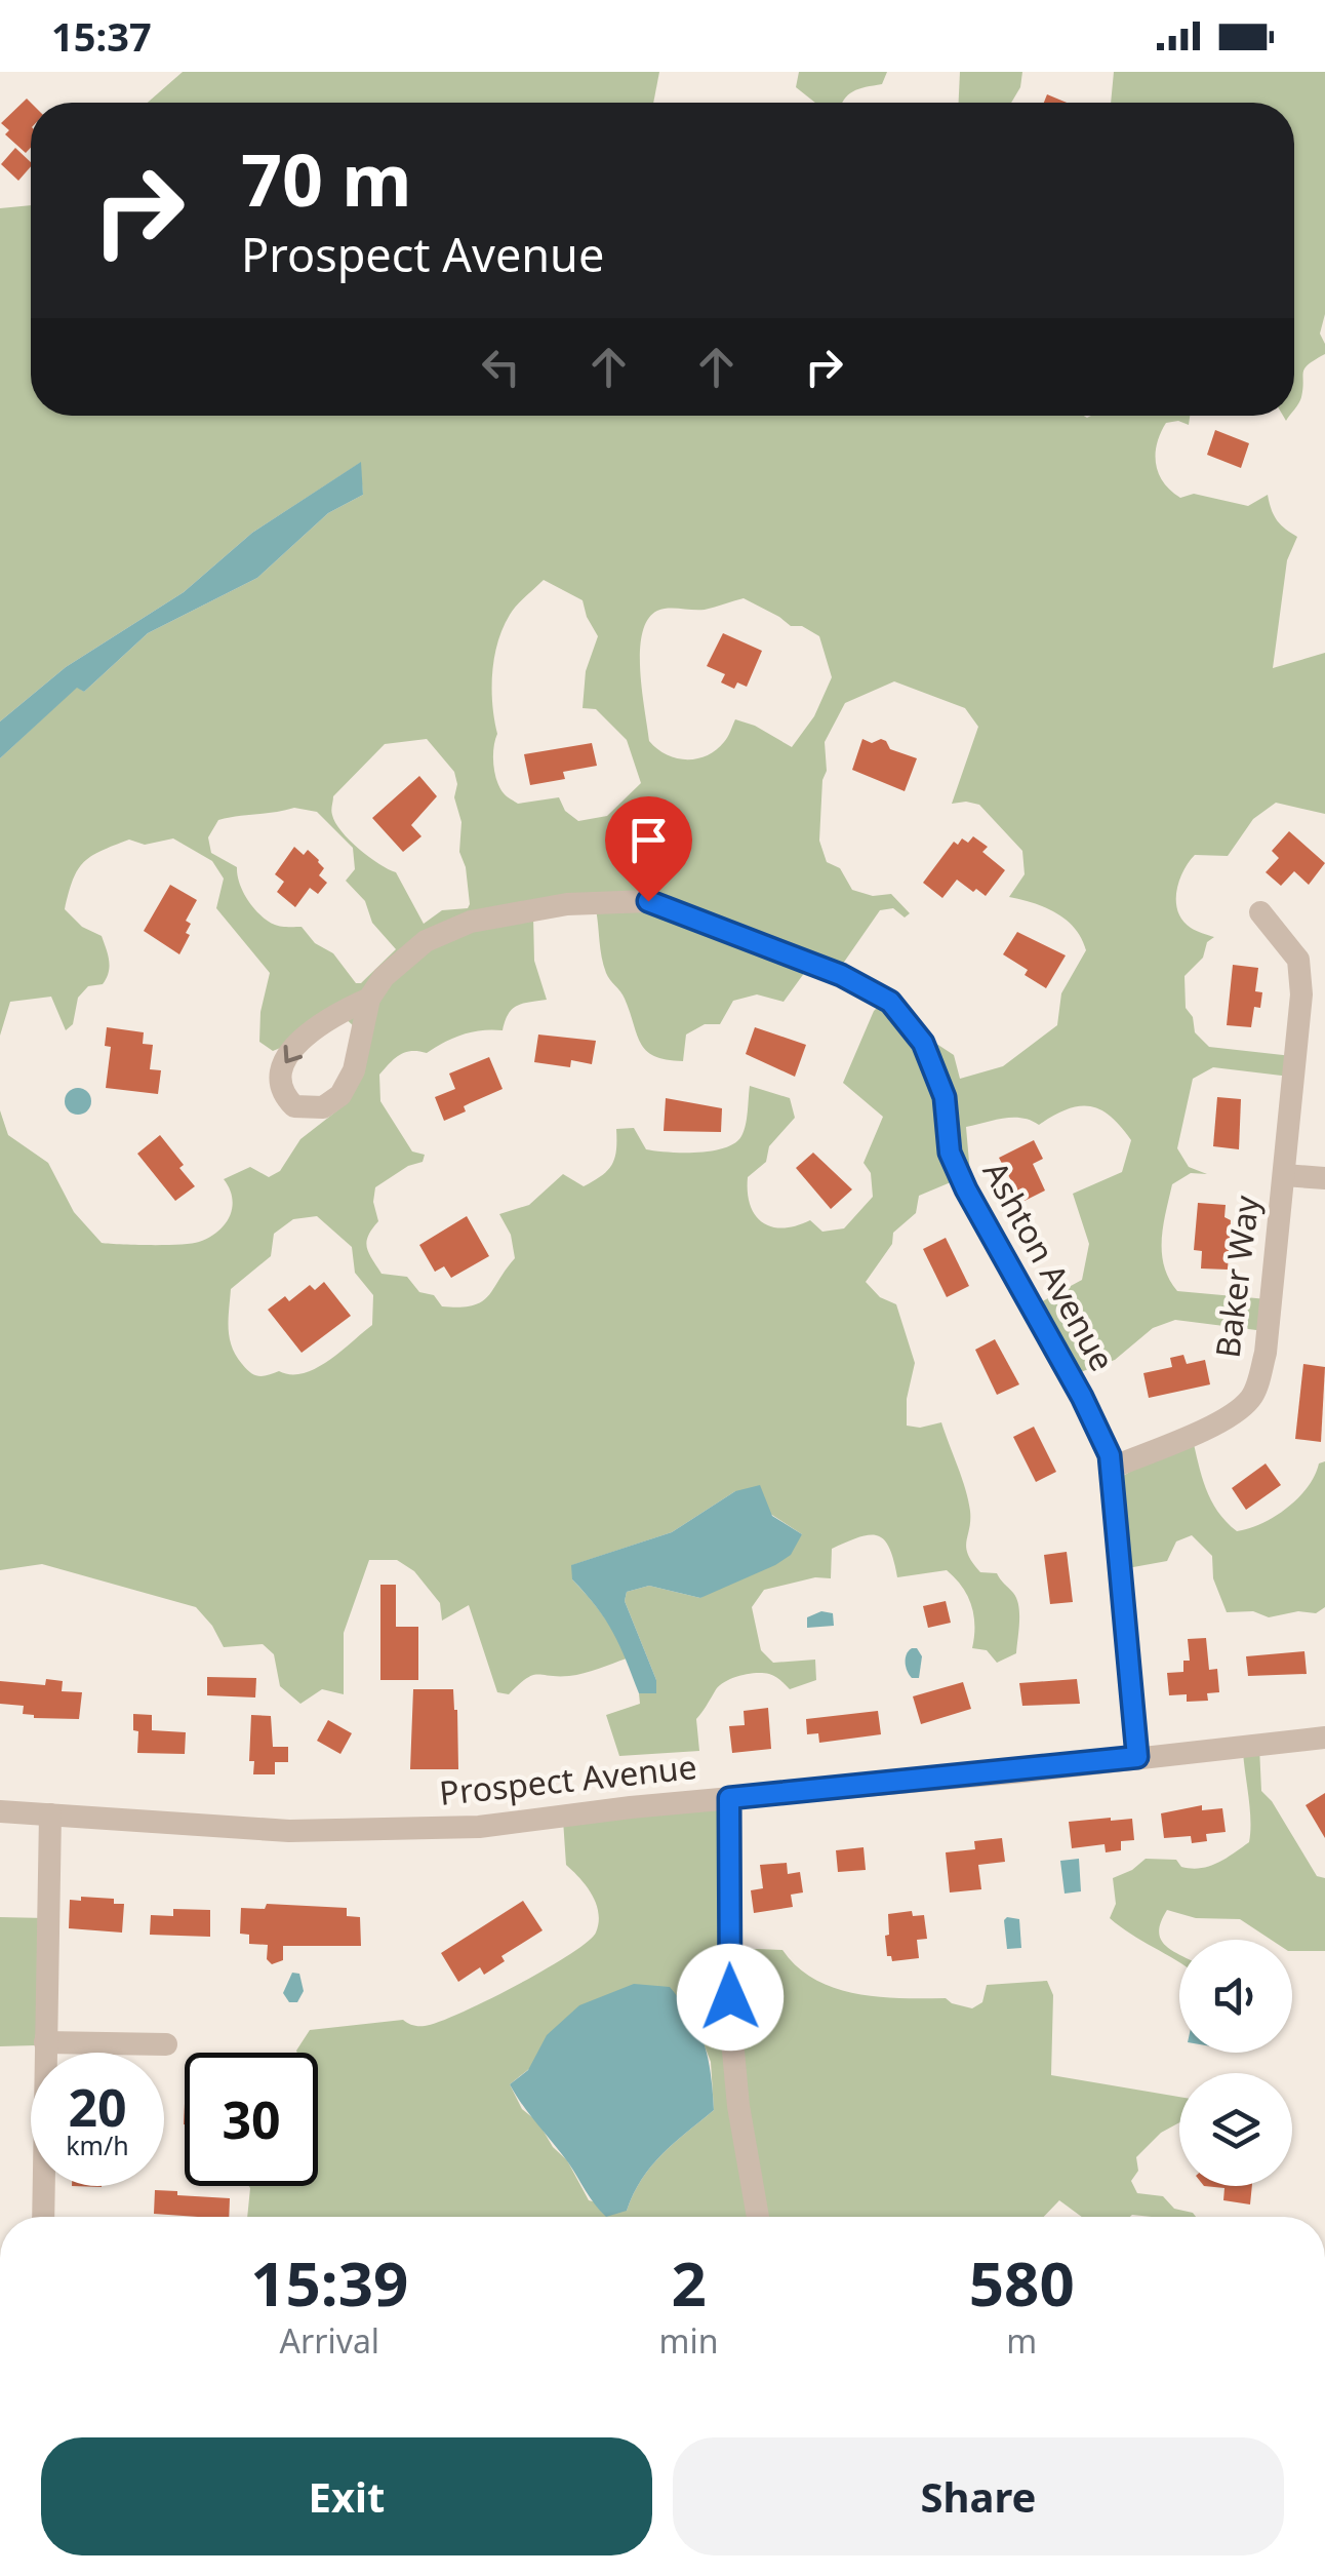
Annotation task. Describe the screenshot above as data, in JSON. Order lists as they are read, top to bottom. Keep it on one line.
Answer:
{"streets":{"street":["Ashton Avenue","Baker Way","Prospect Avenue"]},"crossings":[["Ashton Avenue","Baker Way"]],"page":{"status":"15:37","turn":["70 m","Prospect Avenue"],"speed":"20 km/h","limit":"30","eta":["15:39","Arrival","2","min","580","m"],"buttons":["Exit","Share"]}}
